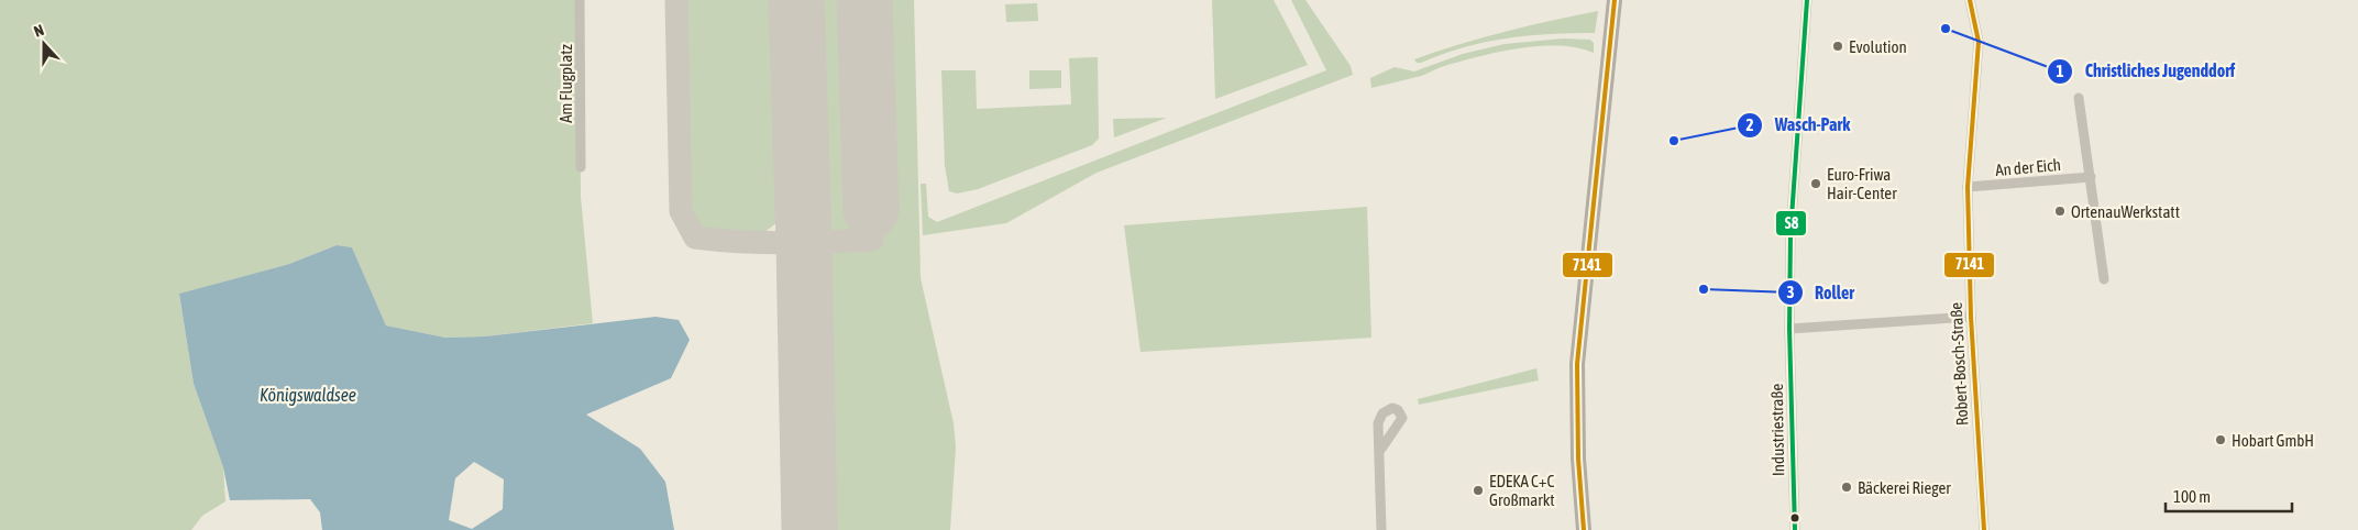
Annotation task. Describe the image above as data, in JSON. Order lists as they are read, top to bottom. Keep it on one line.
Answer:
{"streets":{"street":["Am Flugplatz","An der Eich","Robert-Bosch-Straße","Industriestraße"]},"crossings":[["An der Eich","Robert-Bosch-Straße"]],"water":["Königswaldsee"],"places":["Christliches Jugenddorf","Evolution","Wasch-Park","Euro-Friwa Hair-Center","OrtenauWerkstatt","Roller","Hobart GmbH","Bäckerei Rieger","EDEKA C+C Großmarkt"],"lines":["transit line 7141","transit line S8"],"scale_bar":"100 m","north":"top"}
